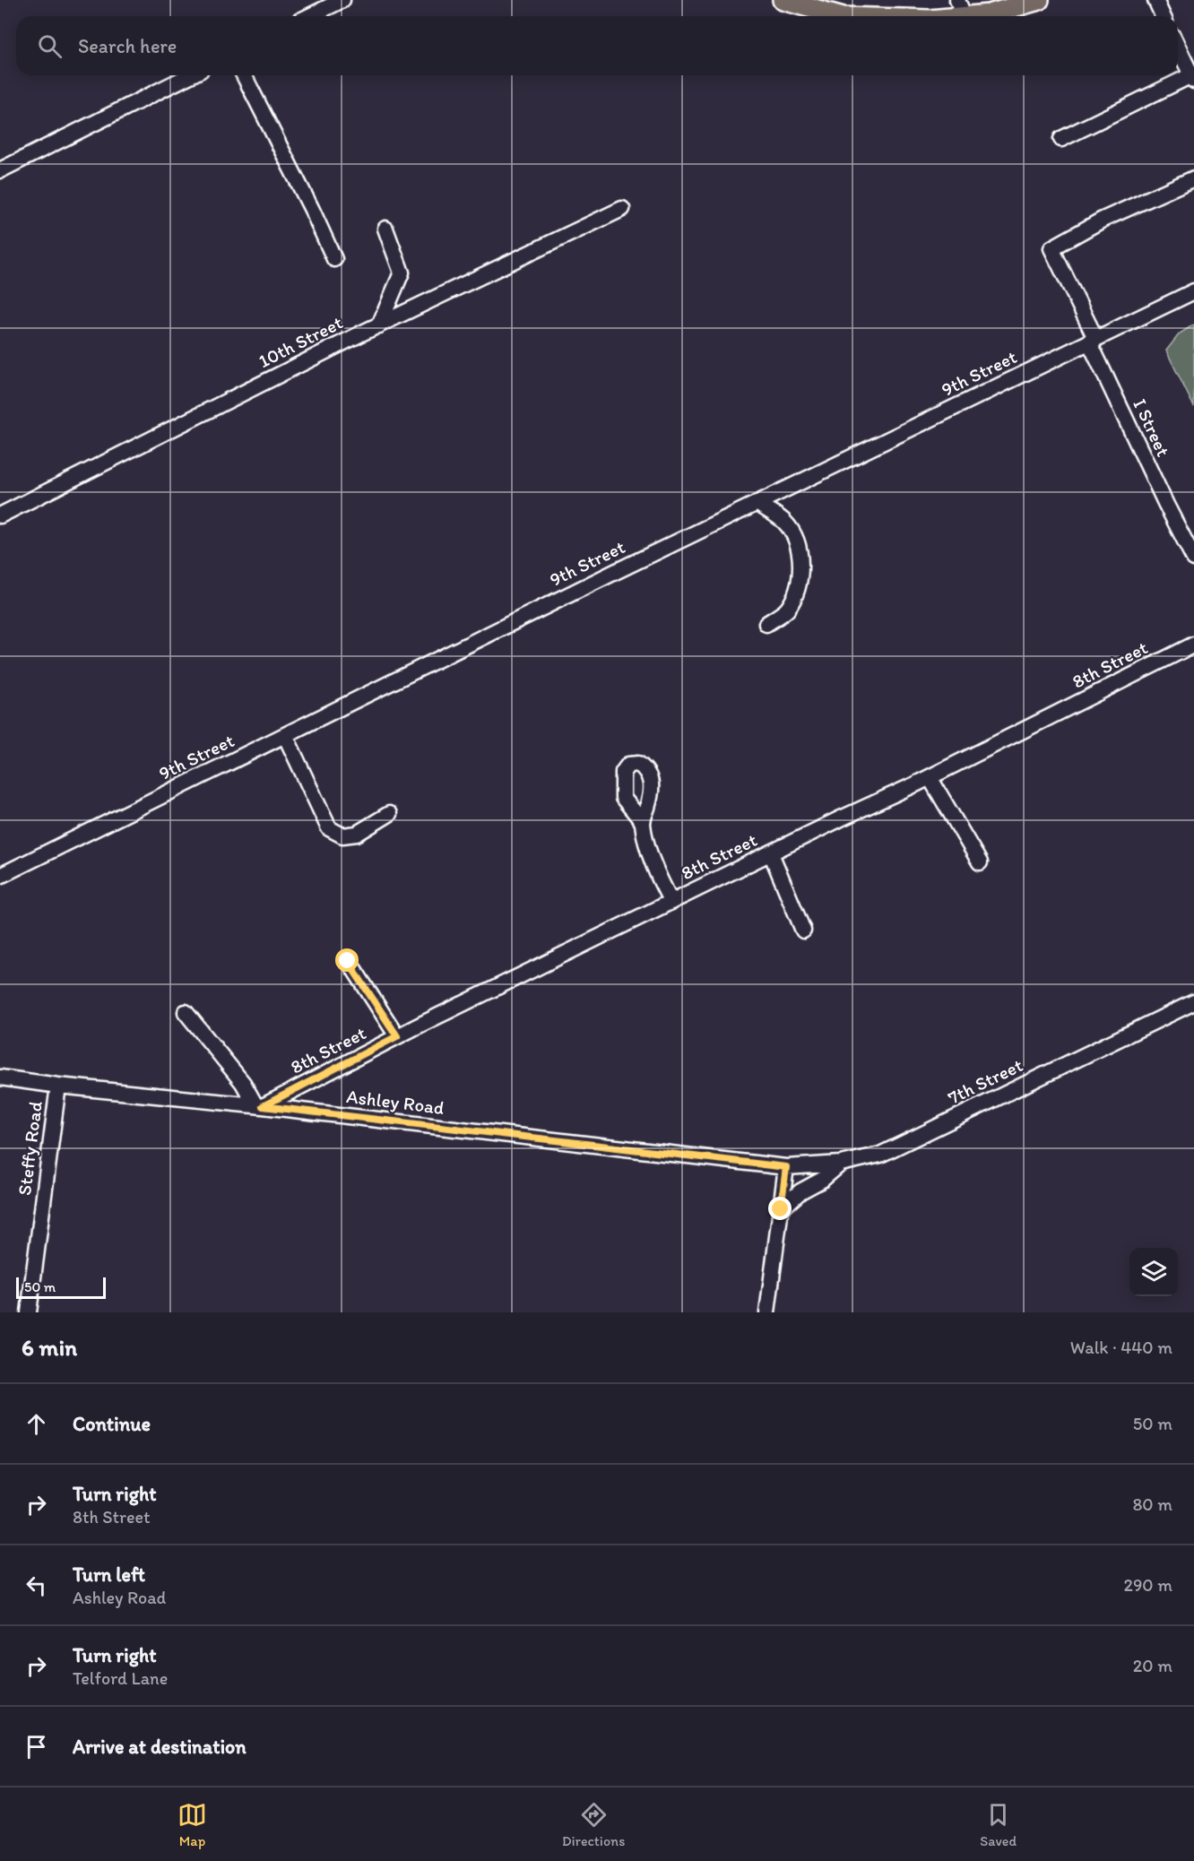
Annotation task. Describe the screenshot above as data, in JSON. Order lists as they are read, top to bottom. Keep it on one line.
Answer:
{"streets":{"street":["10th Street","9th Street","I Street","8th Street","7th Street","Ashley Road","Steffy Road"]},"crossings":[["9th Street","I Street"],["8th Street","Ashley Road"],["7th Street","Ashley Road"],["Ashley Road","Steffy Road"]],"scale_bar":"50 m","page":{"search":"Search here","scale":"50 m","heading":["6 min","Walk · 440 m"],"list":[["Continue","50 m"],["Turn right","8th Street","80 m"],["Turn left","Ashley Road","290 m"],["Turn right","Telford Lane","20 m"],"Arrive at destination"],"nav":["Map","Directions","Saved"]}}
